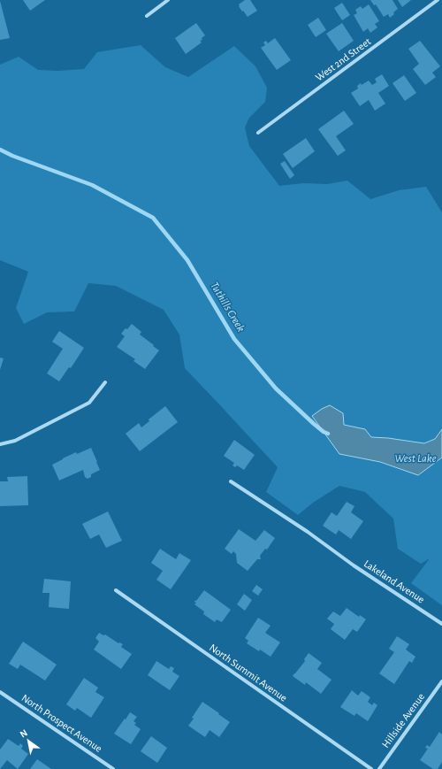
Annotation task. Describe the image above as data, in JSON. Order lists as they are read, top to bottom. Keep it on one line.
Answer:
{"streets":{"street":["West 2nd Street","Lakeland Avenue","North Summit Avenue","Hillside Avenue","North Prospect Avenue"]},"water":["Tuthills Creek","West Lake"],"north":"top left"}
